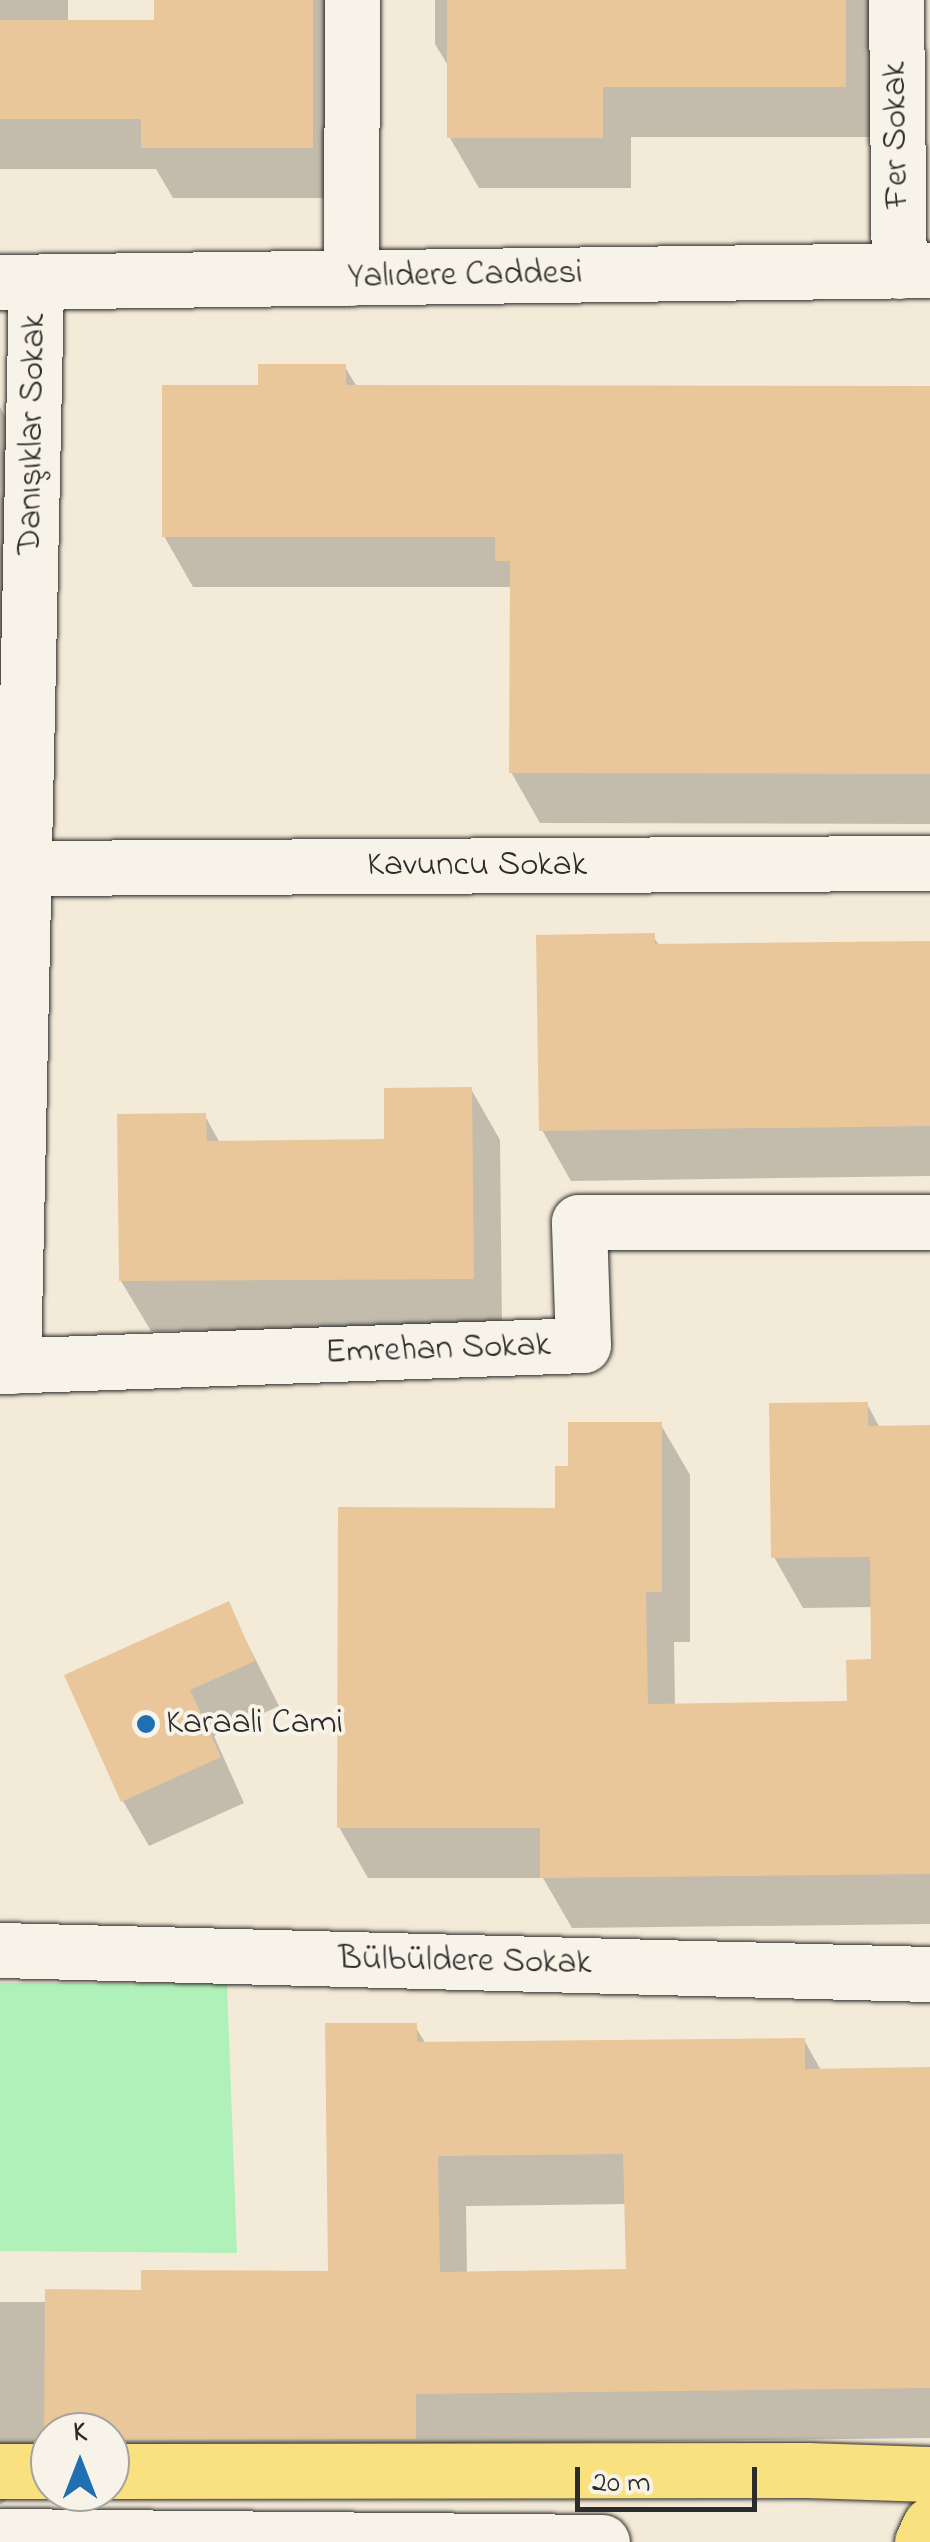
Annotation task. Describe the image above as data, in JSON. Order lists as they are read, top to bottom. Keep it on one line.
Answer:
{"streets":{"street":["Fer Sokak","Yalıdere Caddesi","Danışıklar Sokak","Kavuncu Sokak","Emrehan Sokak","Bülbüldere Sokak"]},"crossings":[["Fer Sokak","Yalıdere Caddesi"],["Yalıdere Caddesi","Danışıklar Sokak"],["Danışıklar Sokak","Kavuncu Sokak"],["Danışıklar Sokak","Emrehan Sokak"]],"places":["Karaali Cami"],"scale_bar":"20 m","north":"top"}
